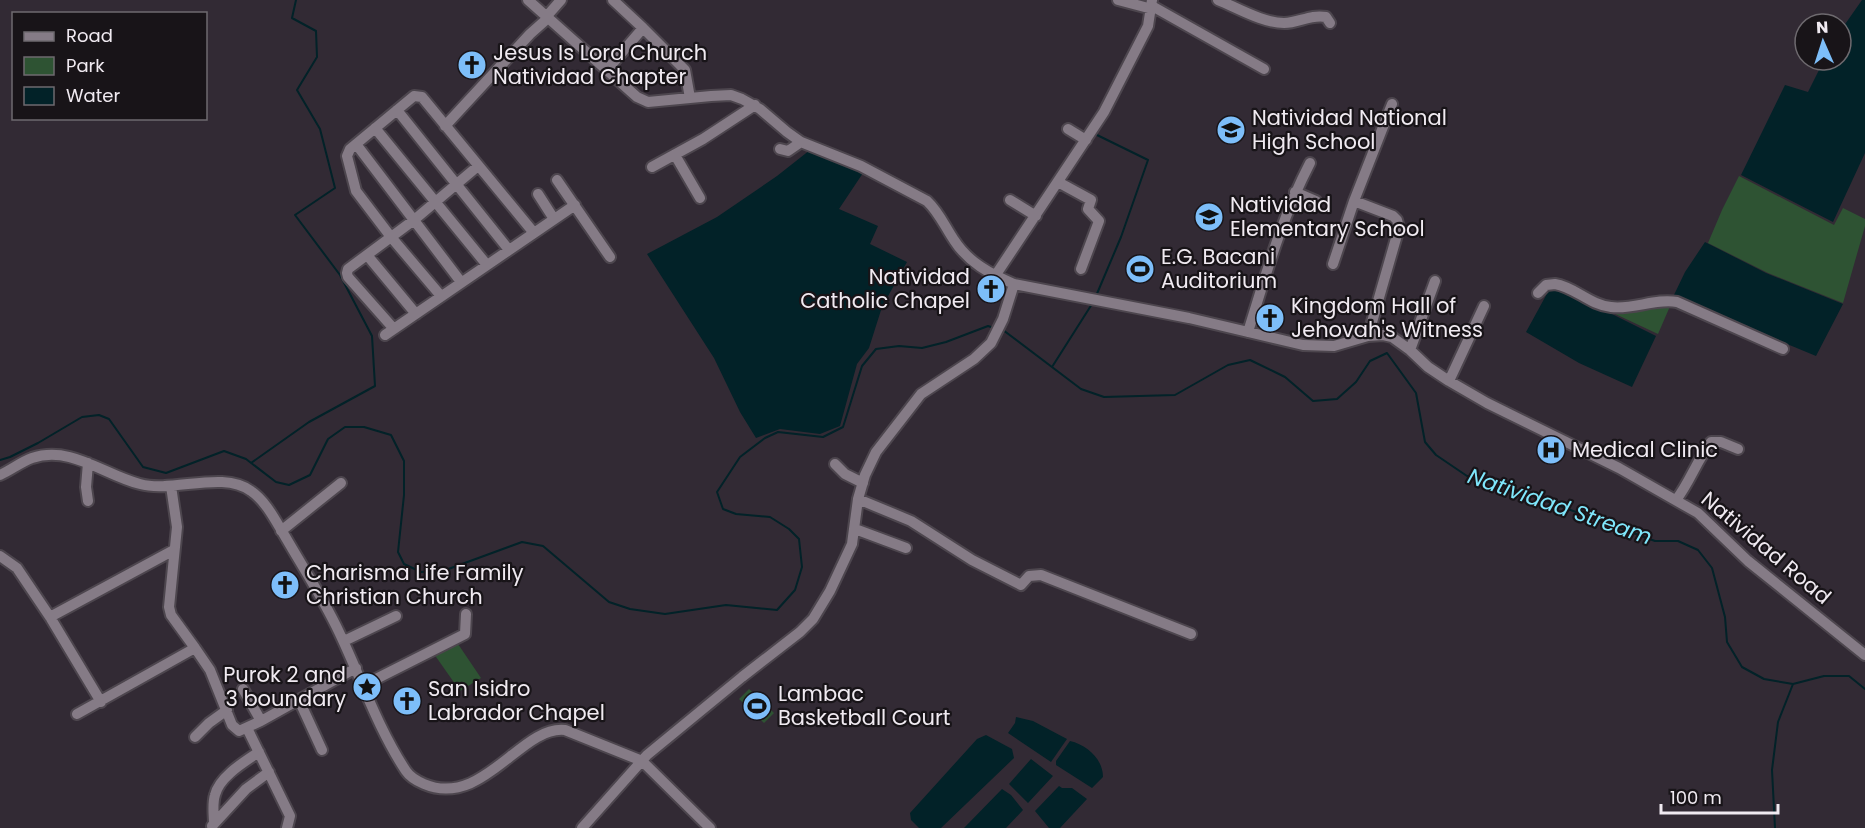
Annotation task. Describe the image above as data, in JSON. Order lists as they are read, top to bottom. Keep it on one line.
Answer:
{"streets":{"street":["Natividad Road"]},"water":["Natividad Stream"],"places":{"church":["Jesus Is Lord Church Natividad Chapter","Natividad Catholic Chapel","Kingdom Hall of Jehovah's Witness","Charisma Life Family Christian Church","San Isidro Labrador Chapel"],"school or university":["Natividad National High School","Natividad Elementary School"],"sports":["E.G. Bacani Auditorium","Lambac Basketball Court"],"hospital":["Medical Clinic"],"place":["Purok 2 and 3 boundary"]},"legend":["Road","Park","Water"],"scale_bar":"100 m","north":"top"}
